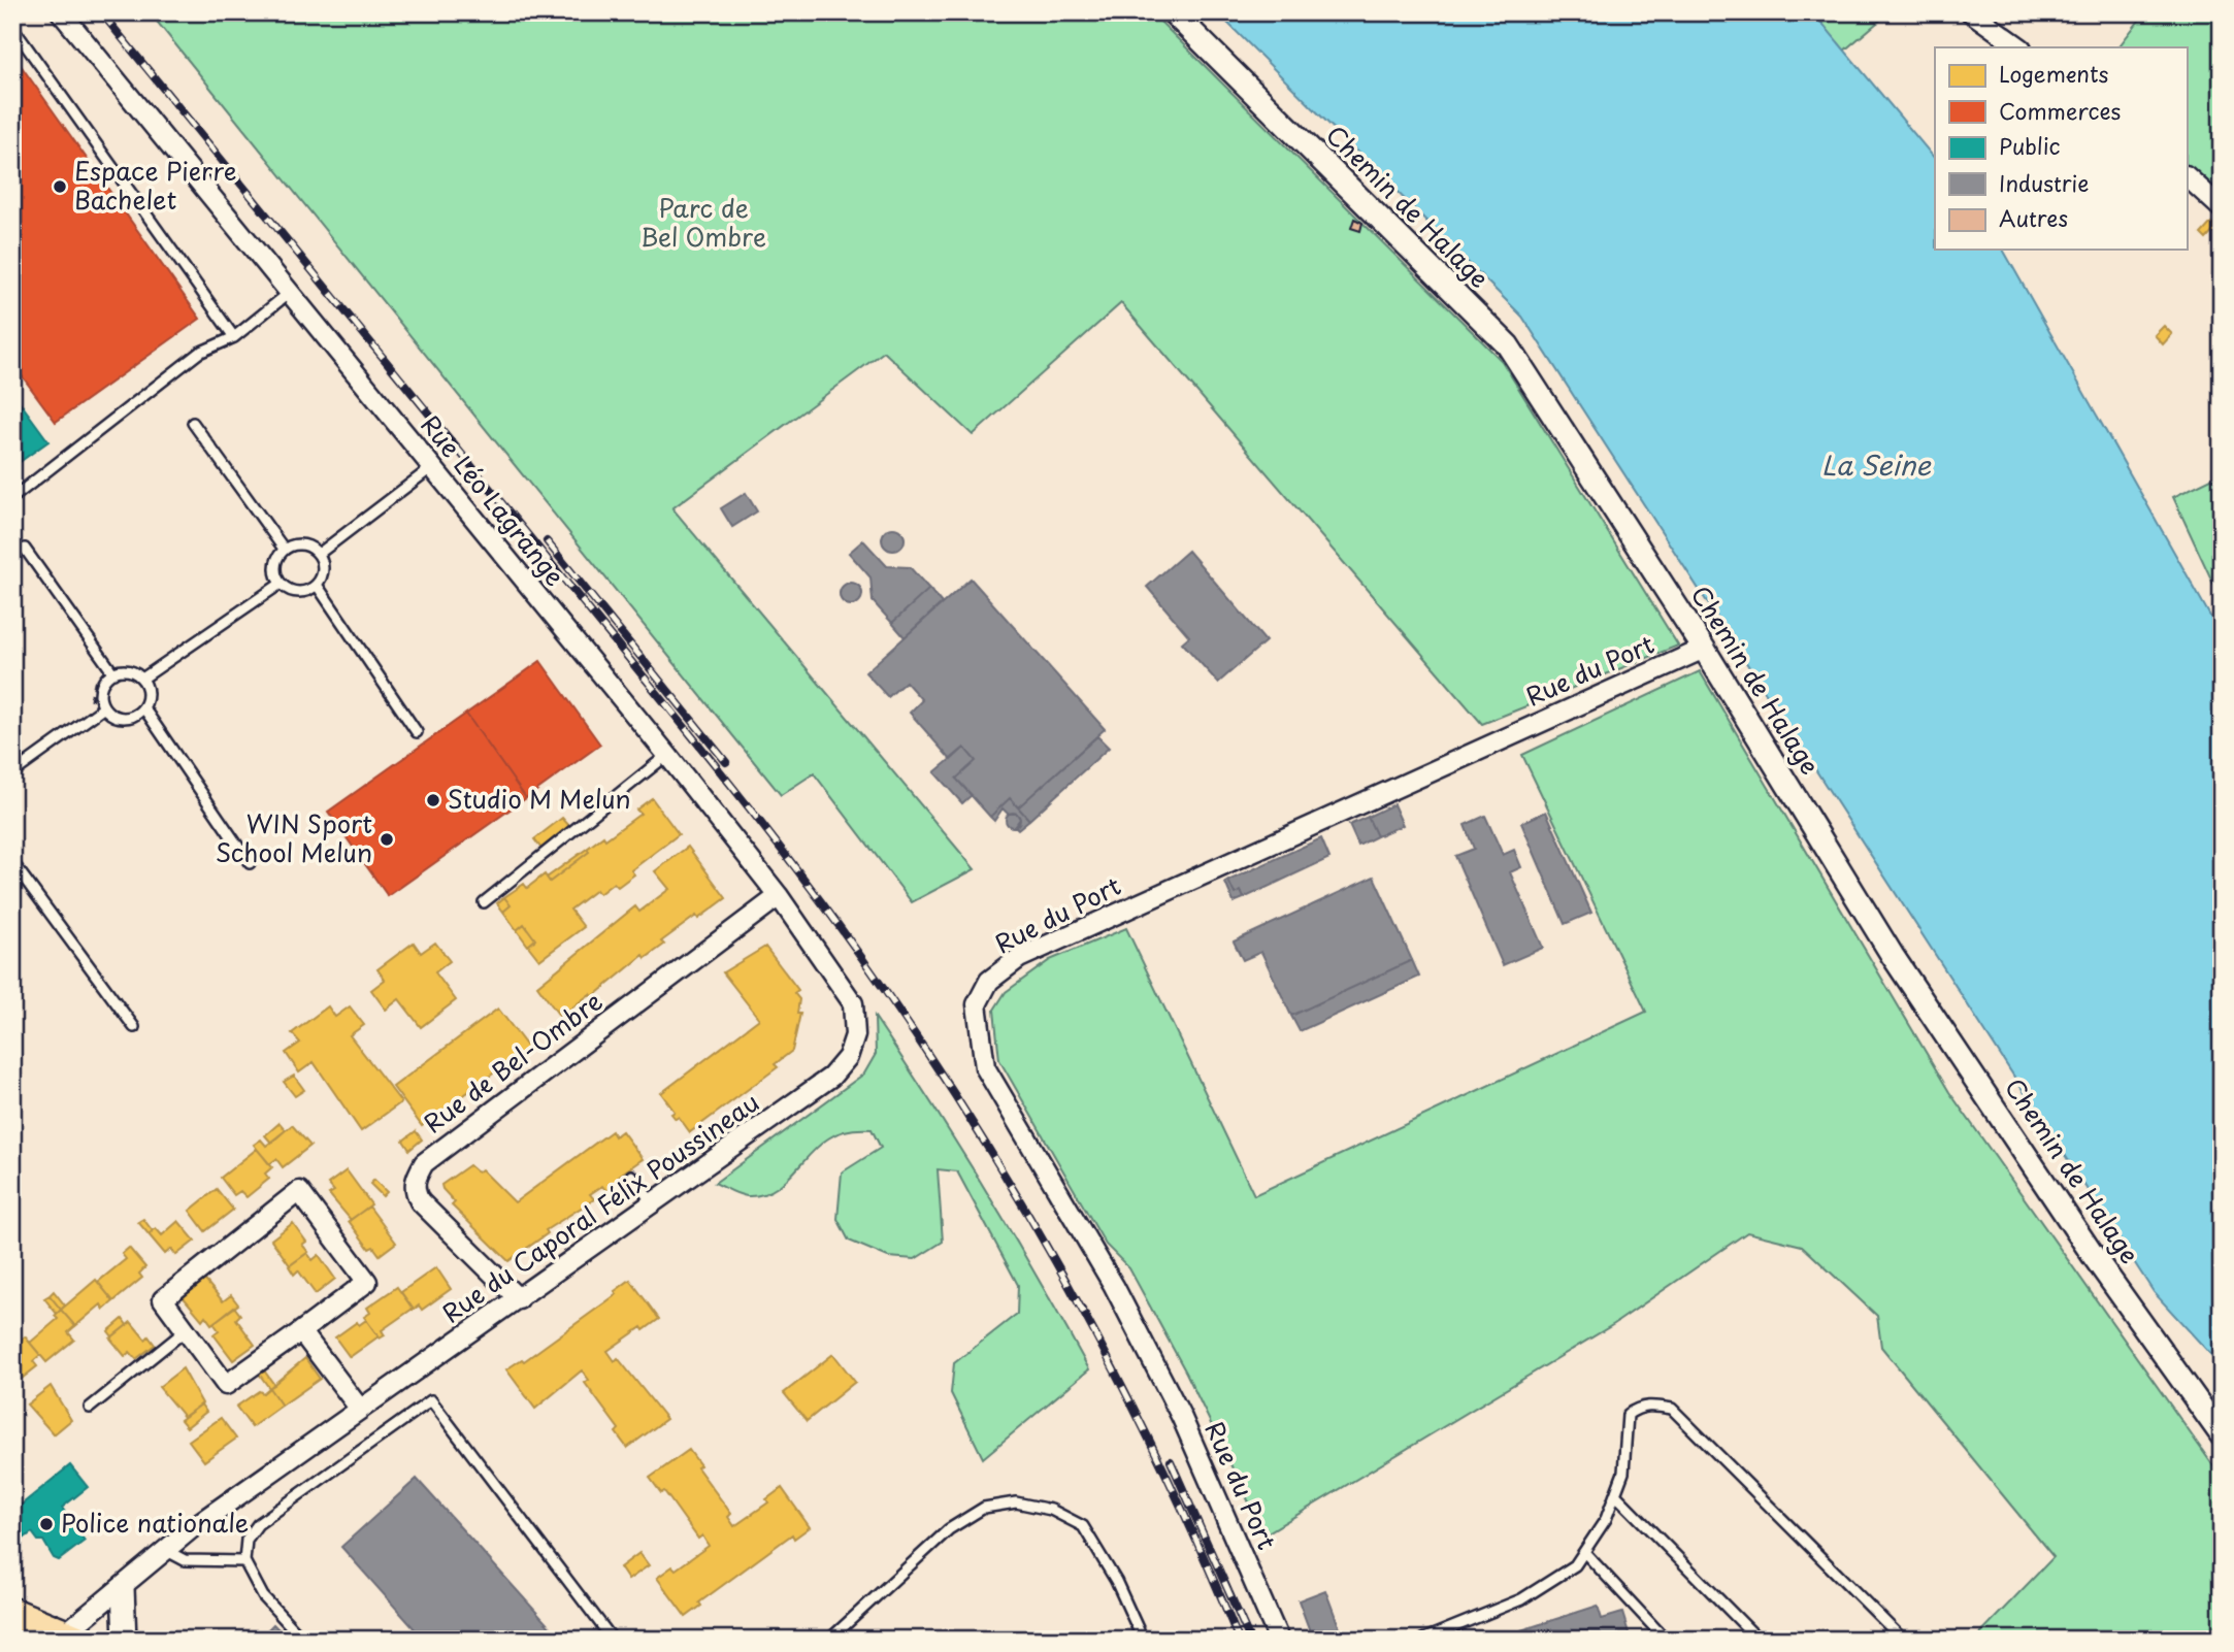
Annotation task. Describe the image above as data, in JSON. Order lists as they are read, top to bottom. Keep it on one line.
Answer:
{"streets":{"street":["Chemin de Halage","Rue Léo Lagrange","Rue du Port","Rue de Bel-Ombre","Rue du Caporal Félix Poussineau"]},"crossings":[["Chemin de Halage","Rue du Port"],["Rue Léo Lagrange","Rue de Bel-Ombre"],["Rue Léo Lagrange","Rue du Caporal Félix Poussineau"],["Rue de Bel-Ombre","Rue du Caporal Félix Poussineau"]],"water":["La Seine"],"parks":["Parc de Bel Ombre"],"places":["Espace Pierre Bachelet","Studio M Melun","WIN Sport School Melun","Police nationale"],"legend":["Logements","Commerces","Public","Industrie","Autres"]}
